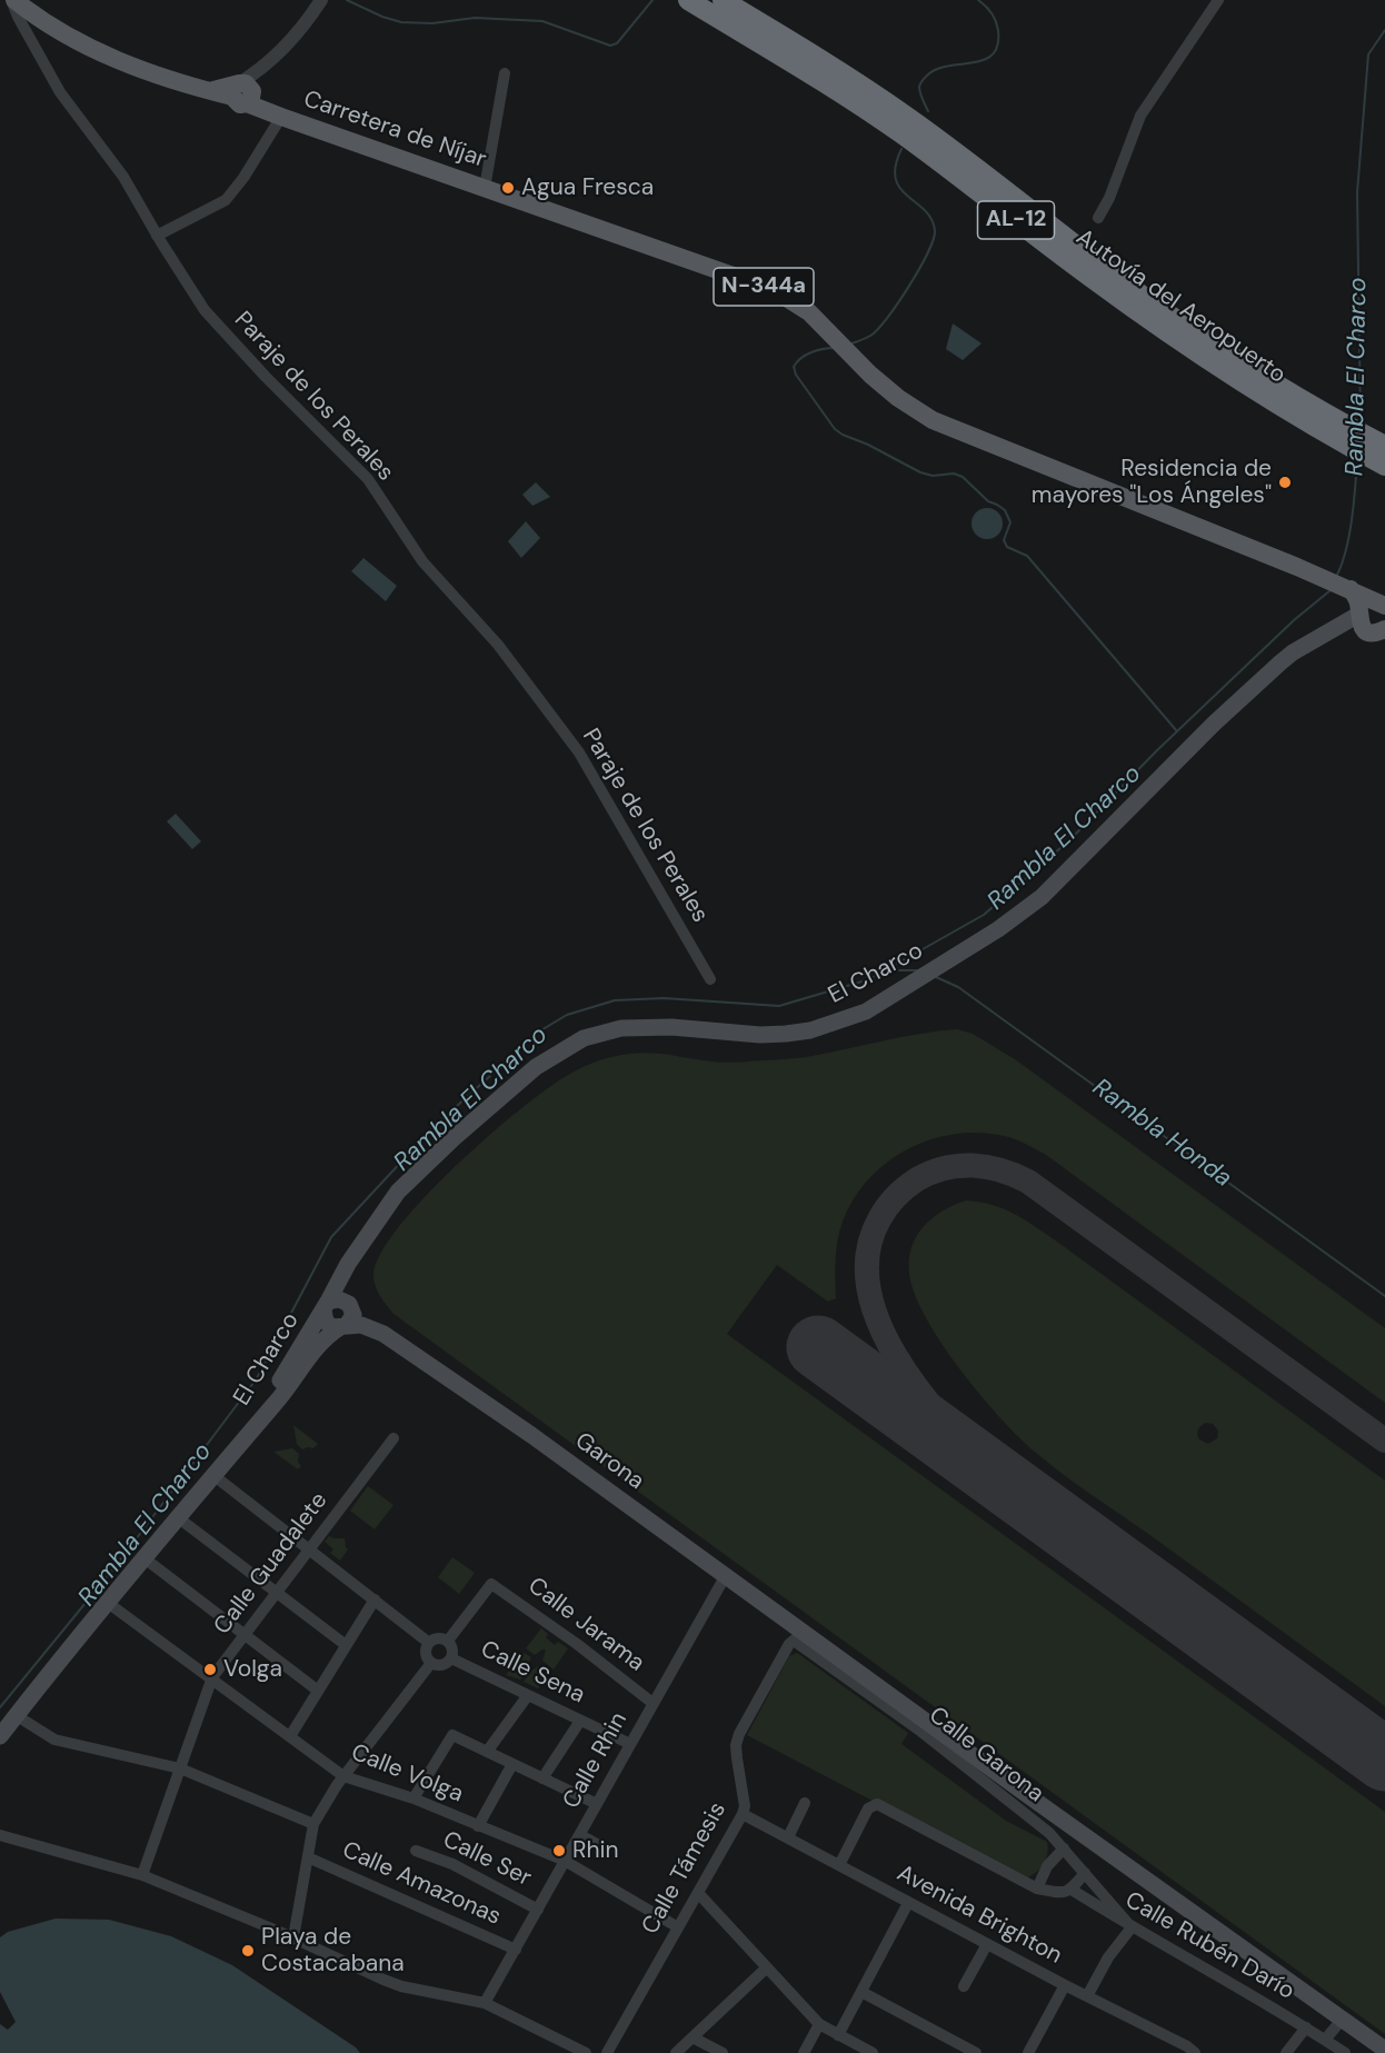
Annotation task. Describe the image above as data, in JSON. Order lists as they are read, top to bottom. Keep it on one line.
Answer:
{"streets":{"highway":["AL-12","Autovía del Aeropuerto"],"main road":["Carretera de Níjar","N-344a","El Charco","Garona"],"street":["Paraje de los Perales","Calle Guadalete","Calle Jarama","Calle Sena","Calle Garona","Calle Rhin","Calle Volga","Calle Ser","Calle Támesis","Calle Amazonas","Avenida Brighton","Calle Rubén Darío"]},"crossings":[["Carretera de Níjar","Paraje de los Perales"],["Carretera de Níjar","El Charco"],["El Charco","Calle Volga"],["Garona","Calle Garona"],["Garona","Calle Rhin"],["Garona","Calle Támesis"],["Calle Guadalete","Calle Volga"],["Calle Jarama","Calle Sena"],["Calle Jarama","Calle Rhin"],["Calle Sena","Calle Rhin"],["Calle Garona","Calle Támesis"],["Calle Garona","Calle Rubén Darío"],["Calle Rhin","Calle Volga"],["Calle Rhin","Calle Ser"],["Calle Rhin","Calle Amazonas"],["Calle Volga","Calle Támesis"],["Calle Támesis","Avenida Brighton"],["Avenida Brighton","Calle Rubén Darío"]],"water":["Rambla El Charco","Rambla Honda"],"places":["Agua Fresca","Residencia de mayores \"Los Ángeles\"","Volga","Rhin","Playa de Costacabana"]}
